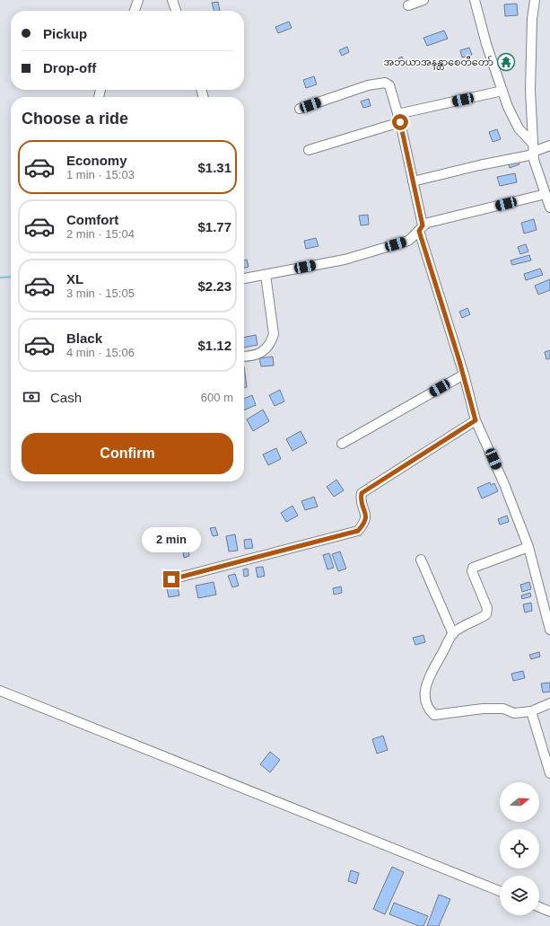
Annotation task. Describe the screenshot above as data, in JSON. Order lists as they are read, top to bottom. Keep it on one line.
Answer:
{"places":{"temple":["အဘယာအနန္တာစေတီတော်"]},"north":"right","page":{"banner":["Pickup","Drop-off"],"heading":"Choose a ride","list":[{"name":"Economy","note":"1 min · 15:03","value":"$1.31"},{"name":"Comfort","note":"2 min · 15:04","value":"$1.77"},{"name":"XL","note":"3 min · 15:05","value":"$2.23"},{"name":"Black","note":"4 min · 15:06","value":"$1.12"}],"pay":["Cash","600 m"],"buttons":"Confirm","bubble":"2 min"}}
